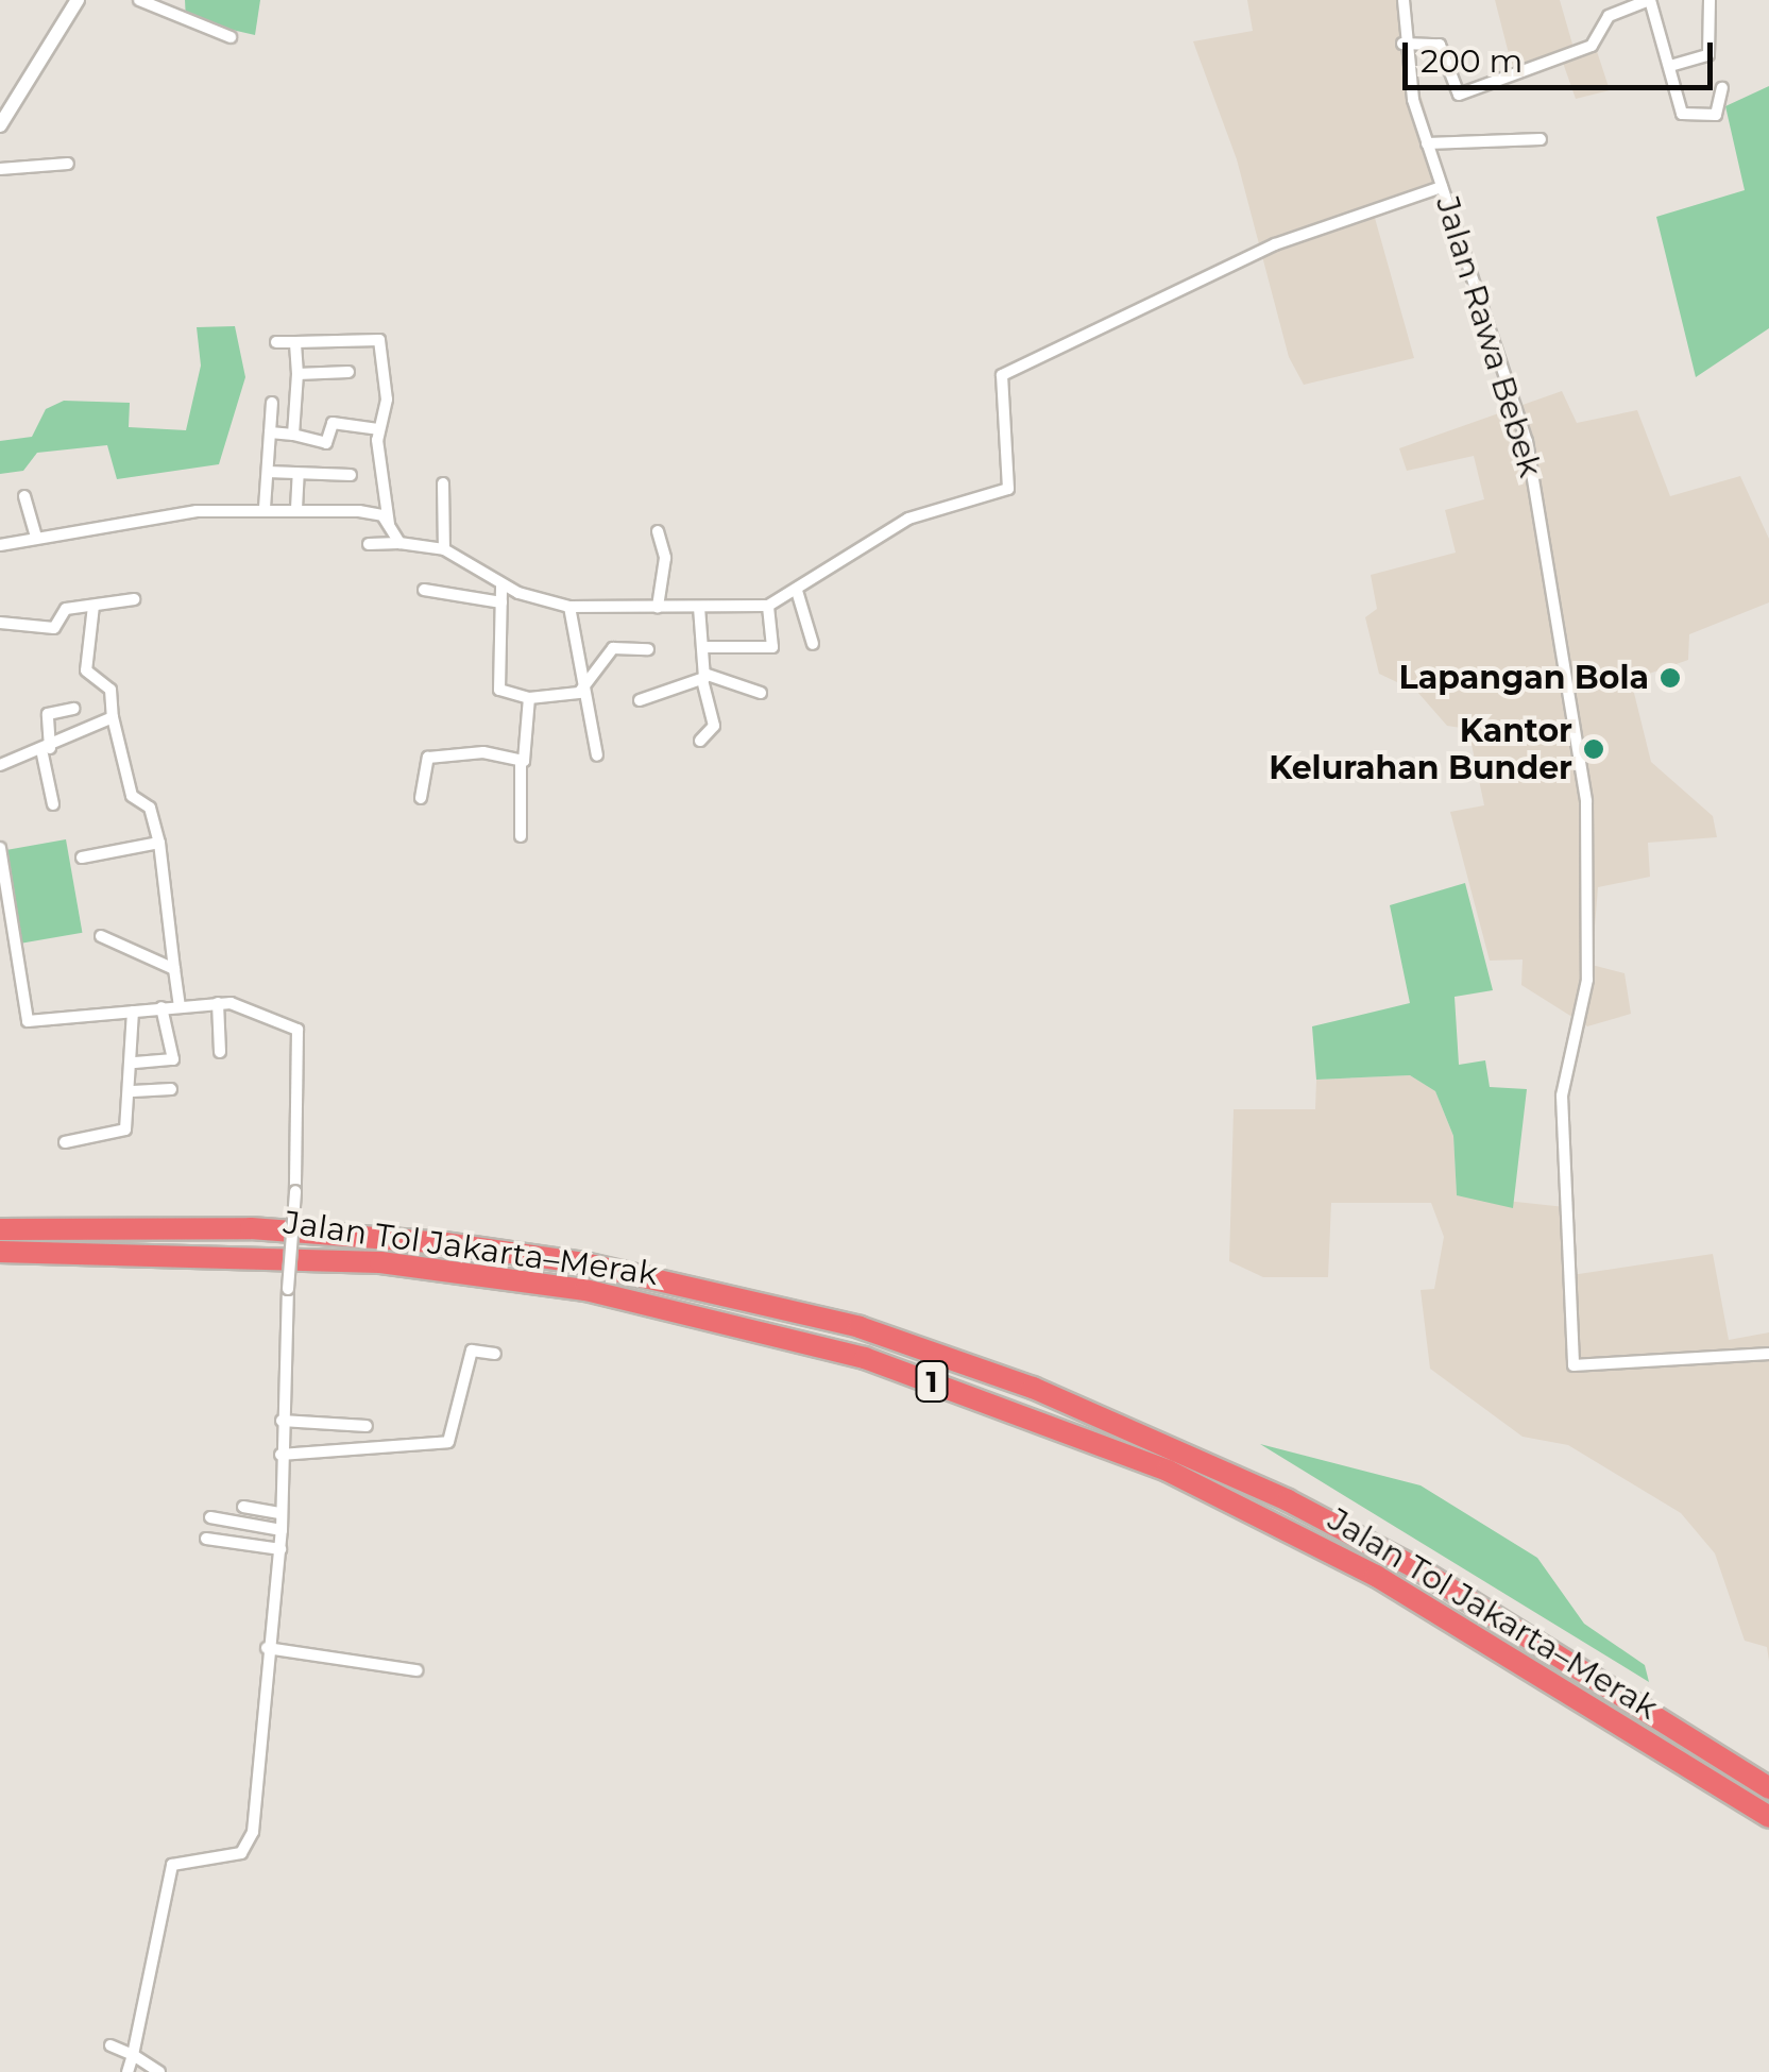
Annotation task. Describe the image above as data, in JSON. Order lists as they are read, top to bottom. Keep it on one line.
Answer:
{"streets":{"highway":["Jalan Tol Jakarta–Merak","1"],"street":["Jalan Rawa Bebek"]},"places":["Lapangan Bola","Kantor Kelurahan Bunder"],"scale_bar":"200 m"}
